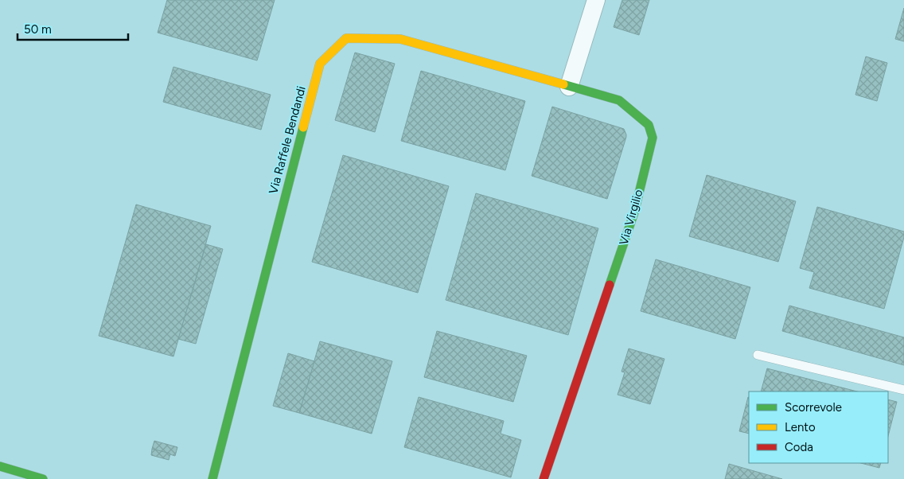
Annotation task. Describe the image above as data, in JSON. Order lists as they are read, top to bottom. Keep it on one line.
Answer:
{"streets":{"street":["Via Raffele Bendandi","Via Virgilio"]},"crossings":[["Via Raffele Bendandi","Via Virgilio"]],"legend":["Scorrevole","Lento","Coda"],"scale_bar":"50 m"}
